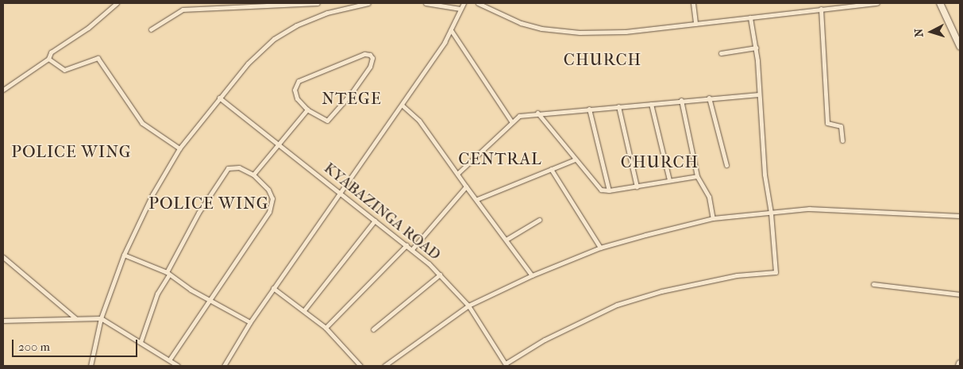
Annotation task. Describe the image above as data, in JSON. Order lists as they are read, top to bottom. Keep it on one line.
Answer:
{"streets":{"street":["KYABAZINGA ROAD"]},"districts":["CHURCH","NTEGE","POLICE WING","CENTRAL","CHURCH","POLICE WING"],"scale_bar":"200 m","north":"left"}
